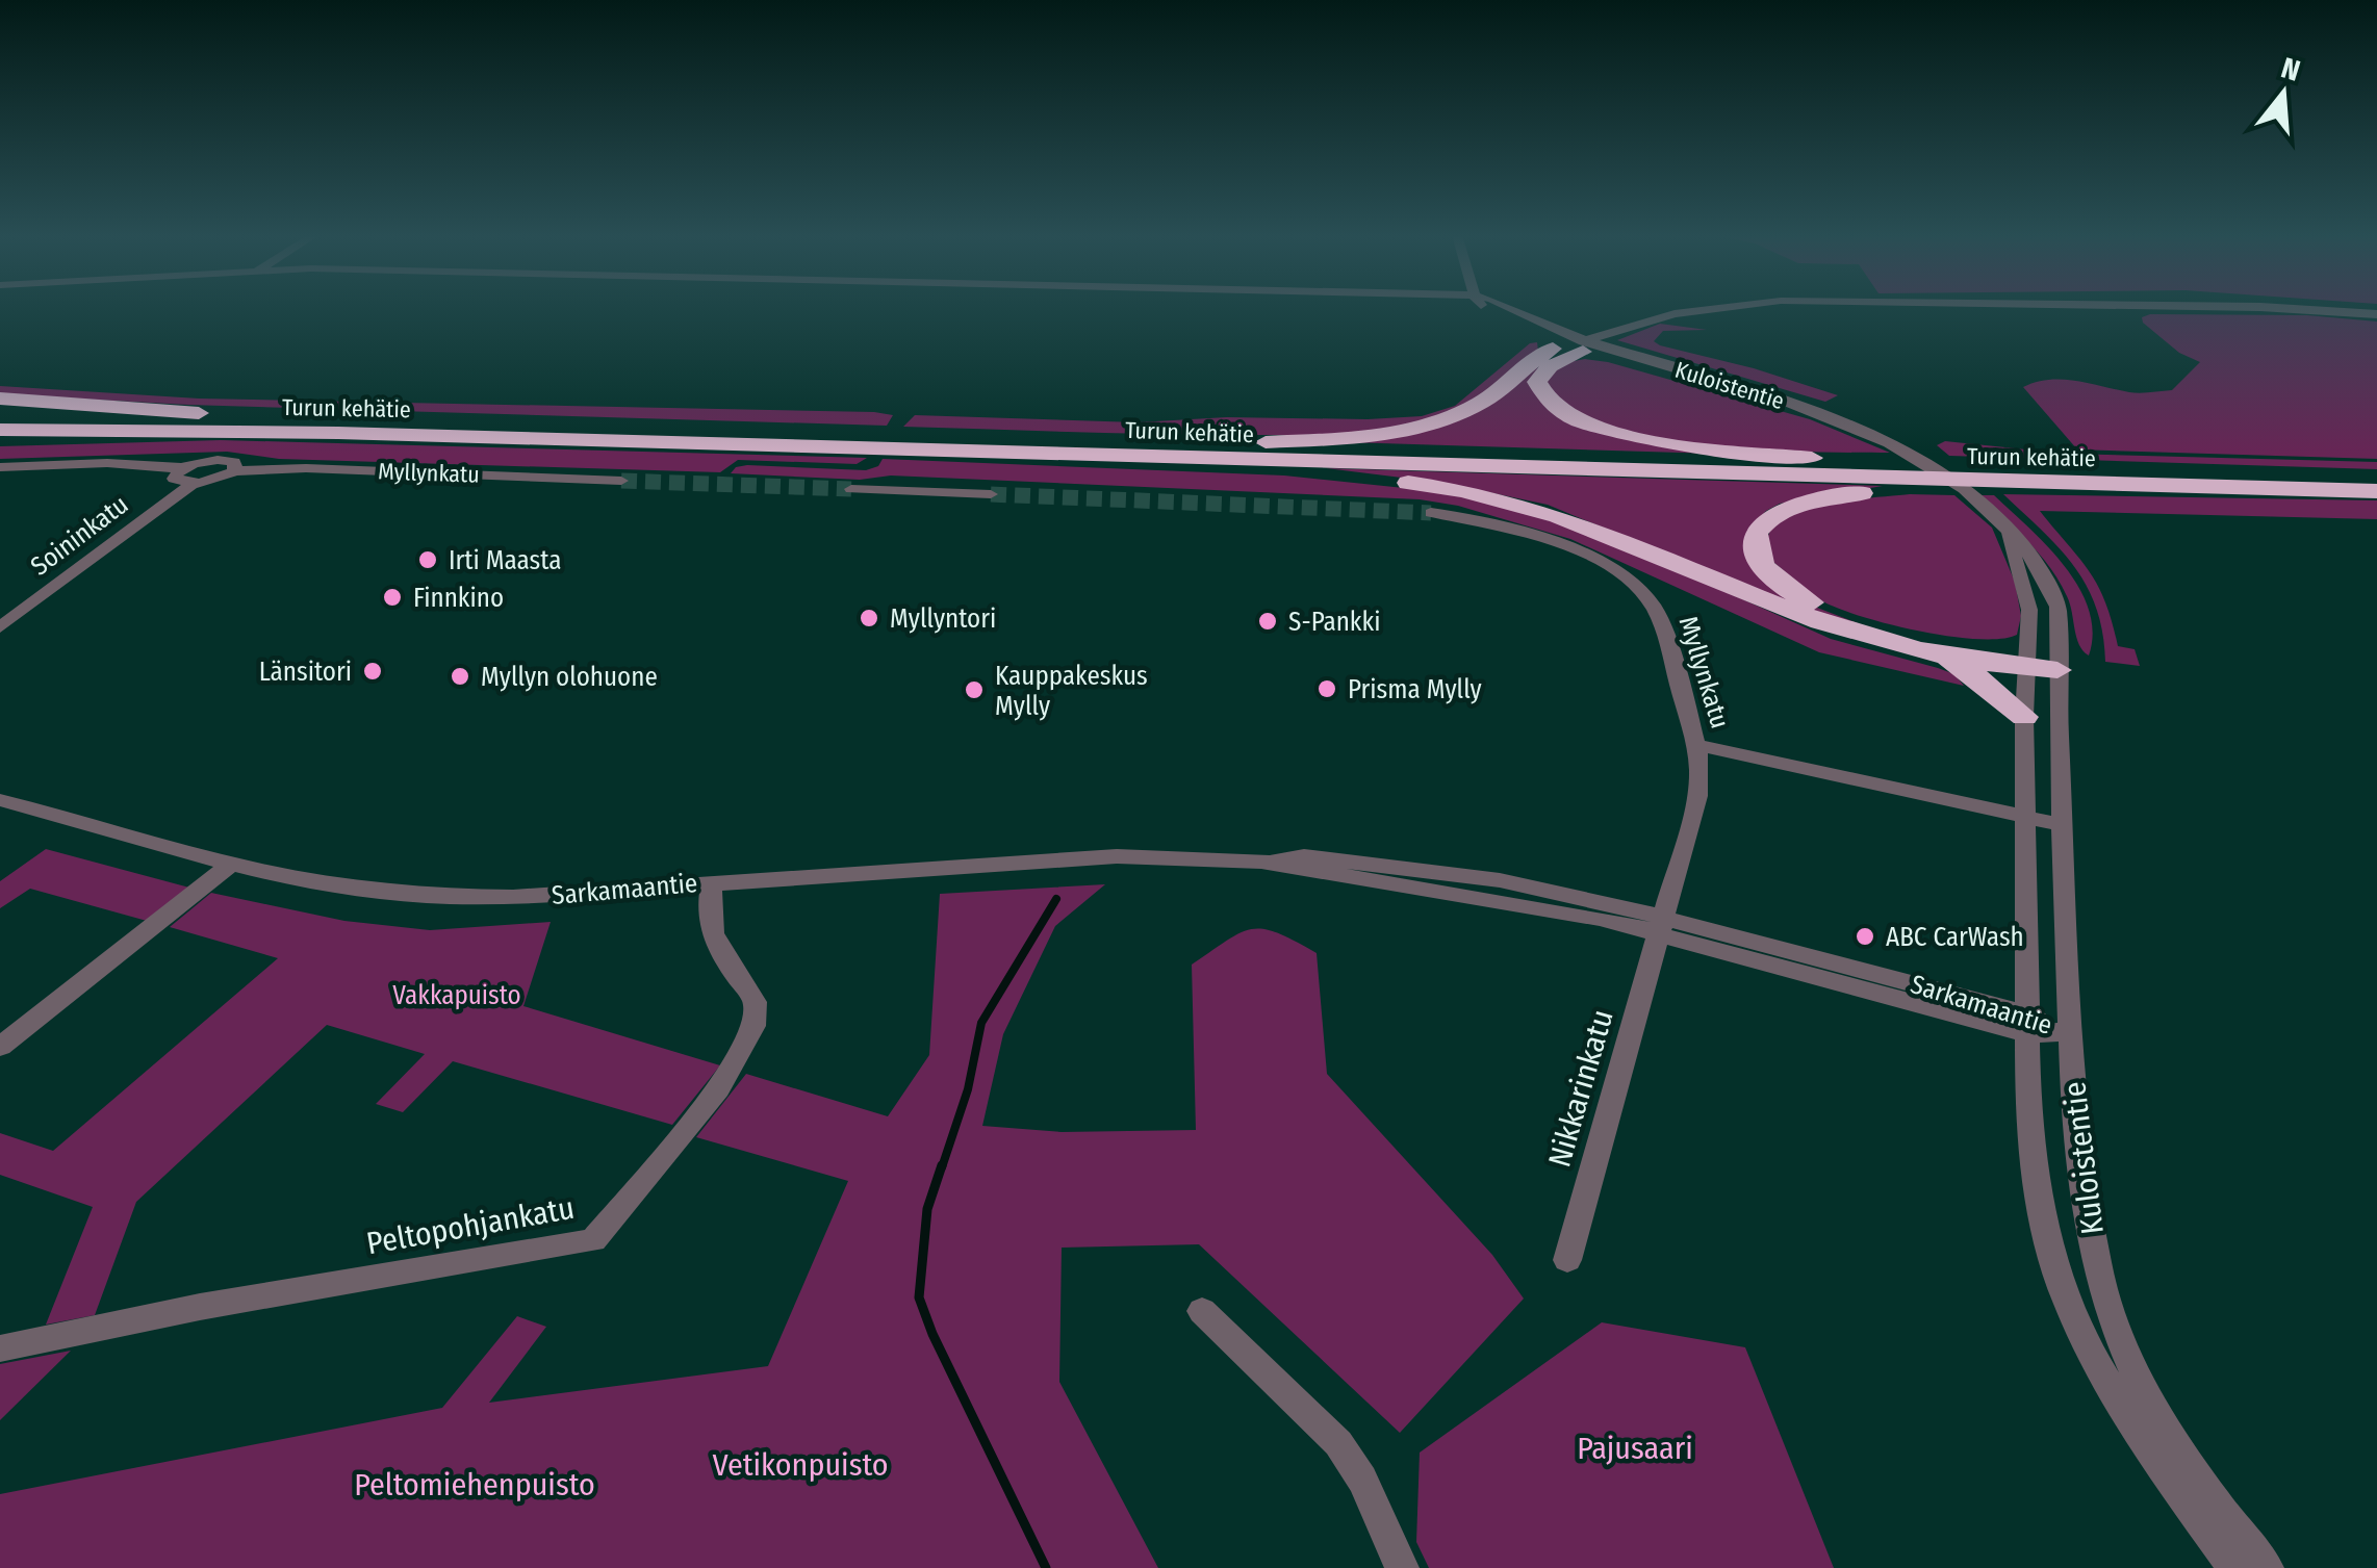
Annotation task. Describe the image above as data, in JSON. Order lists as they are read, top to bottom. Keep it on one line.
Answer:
{"streets":{"highway":["Turun kehätie"],"street":["Kuloistentie","Myllynkatu","Soininkatu","Sarkamaantie","Nikkarinkatu","Peltopohjankatu"]},"crossings":[["Kuloistentie","Sarkamaantie"],["Myllynkatu","Soininkatu"],["Myllynkatu","Sarkamaantie"],["Myllynkatu","Nikkarinkatu"],["Sarkamaantie","Nikkarinkatu"],["Sarkamaantie","Peltopohjankatu"]],"parks":["Vakkapuisto","Pajusaari","Vetikonpuisto","Peltomiehenpuisto"],"places":["Irti Maasta","Finnkino","Myllyntori","S-Pankki","Länsitori","Myllyn olohuone","Prisma Mylly","Kauppakeskus Mylly","ABC CarWash"],"north":"top"}
